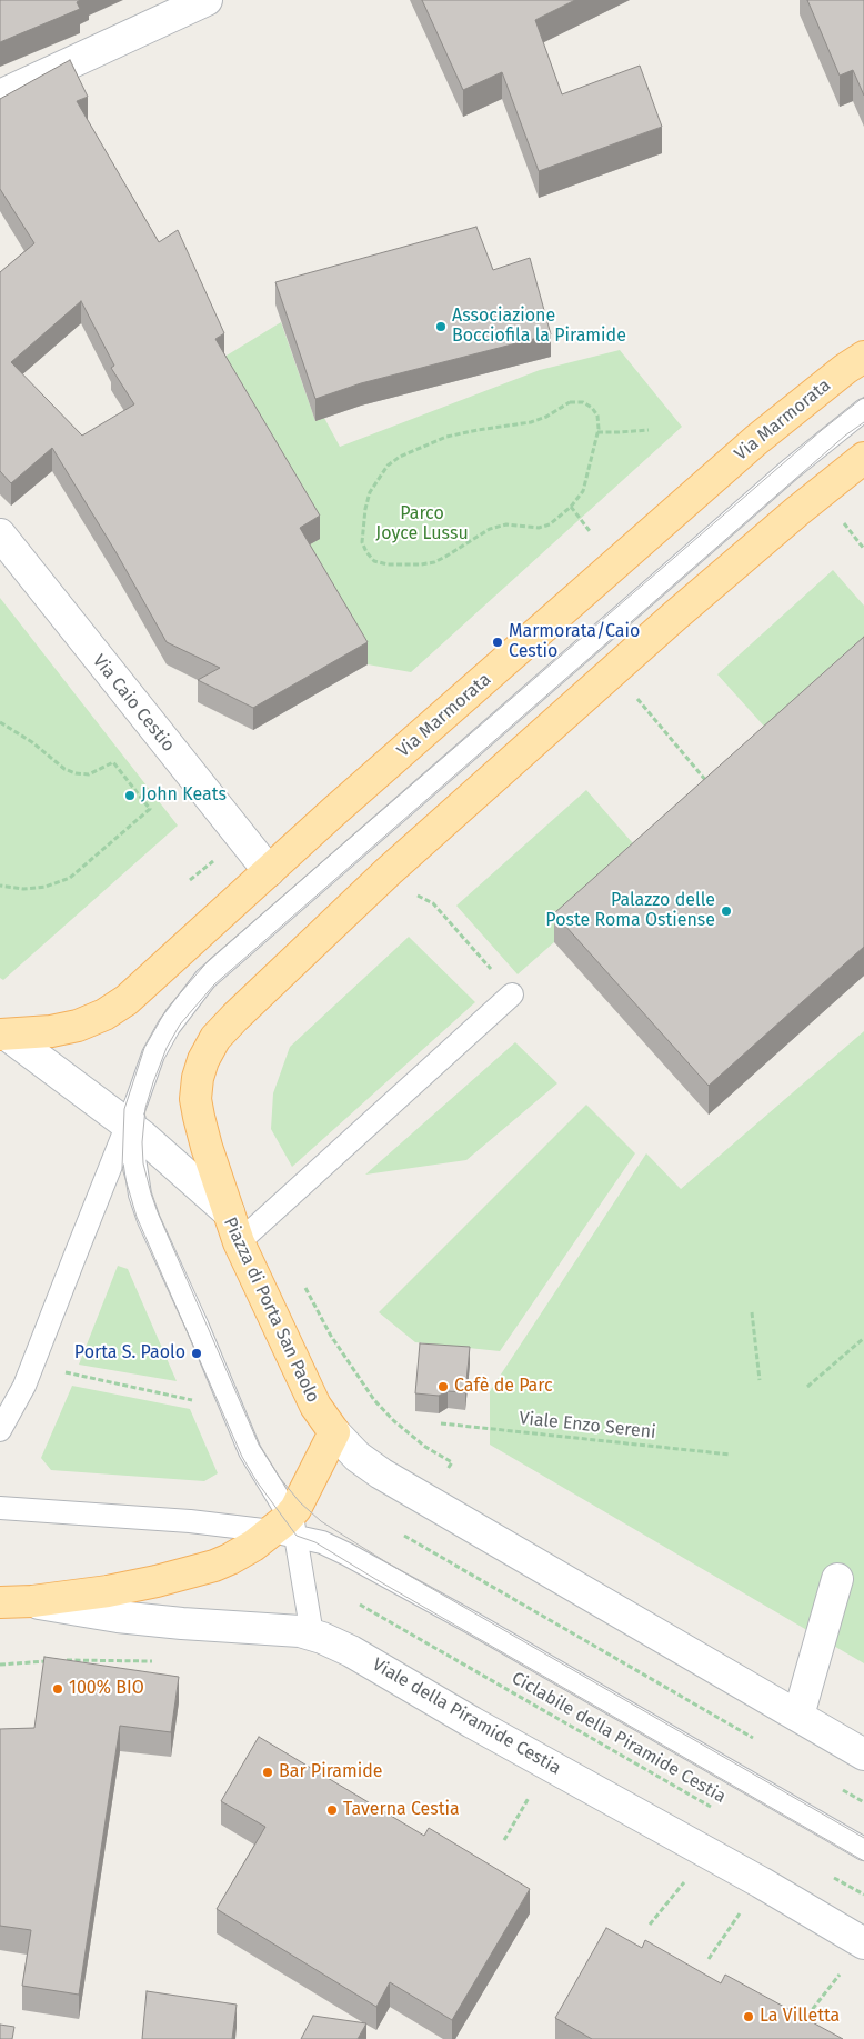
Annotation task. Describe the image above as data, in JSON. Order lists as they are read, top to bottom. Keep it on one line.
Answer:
{"streets":{"main road":["Via Marmorata","Via Caio Cestio","Piazza di Porta San Paolo","Viale della Piramide Cestia"],"path":["Viale Enzo Sereni","Ciclabile della Piramide Cestia"]},"crossings":[["Via Marmorata","Via Caio Cestio"],["Via Marmorata","Piazza di Porta San Paolo"]],"parks":["Parco Joyce Lussu"],"places":["Associazione Bocciofila la Piramide","Marmorata/Caio Cestio","John Keats","Palazzo delle Poste Roma Ostiense","Porta S. Paolo","Cafè de Parc","100% BIO","Bar Piramide","Taverna Cestia","La Villetta"]}
